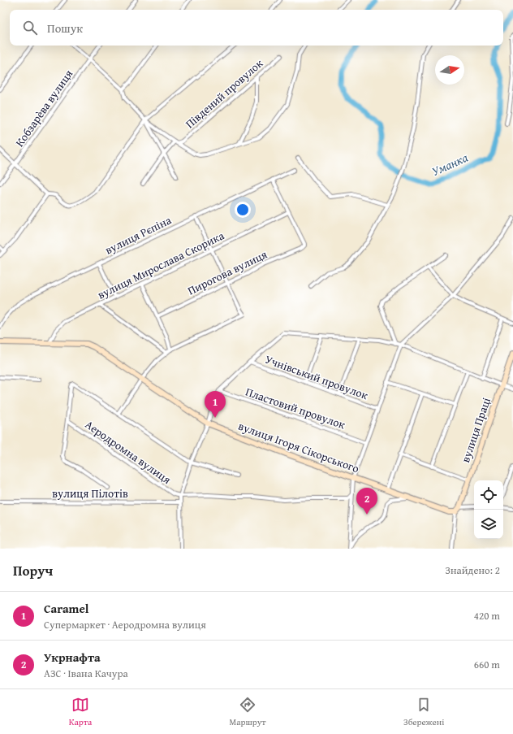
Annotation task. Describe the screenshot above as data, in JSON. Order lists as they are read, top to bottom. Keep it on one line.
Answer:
{"streets":{"main road":["вулиця Праці","вулиця Ігоря Сікорського"],"street":["Південий провулок","Кобзарèва вулиця","вулиця Рєпіна","вулиця Мирослава Скорика","Пирогова вулиця","Учнівський провулок","Пластовий провулок","Аеродромна вулиця","вулиця Пілотів"]},"crossings":[["вулиця Мирослава Скорика","Пирогова вулиця"],["вулиця Мирослава Скорика","вулиця Ігоря Сікорського"],["вулиця Праці","вулиця Ігоря Сікорського"]],"water":["Уманка"],"north":"right","page":{"search":"Пошук","pins":["1","2"],"heading":["Поруч","Знайдено: 2"],"list":[{"mark":"1","name":"Caramel","note":"Супермаркет · Аеродромна вулиця","value":"420 m"},{"mark":"2","name":"Укрнафта","note":"АЗС · Івана Качура","value":"660 m"}],"nav":["Карта","Маршрут","Збережені"]}}
